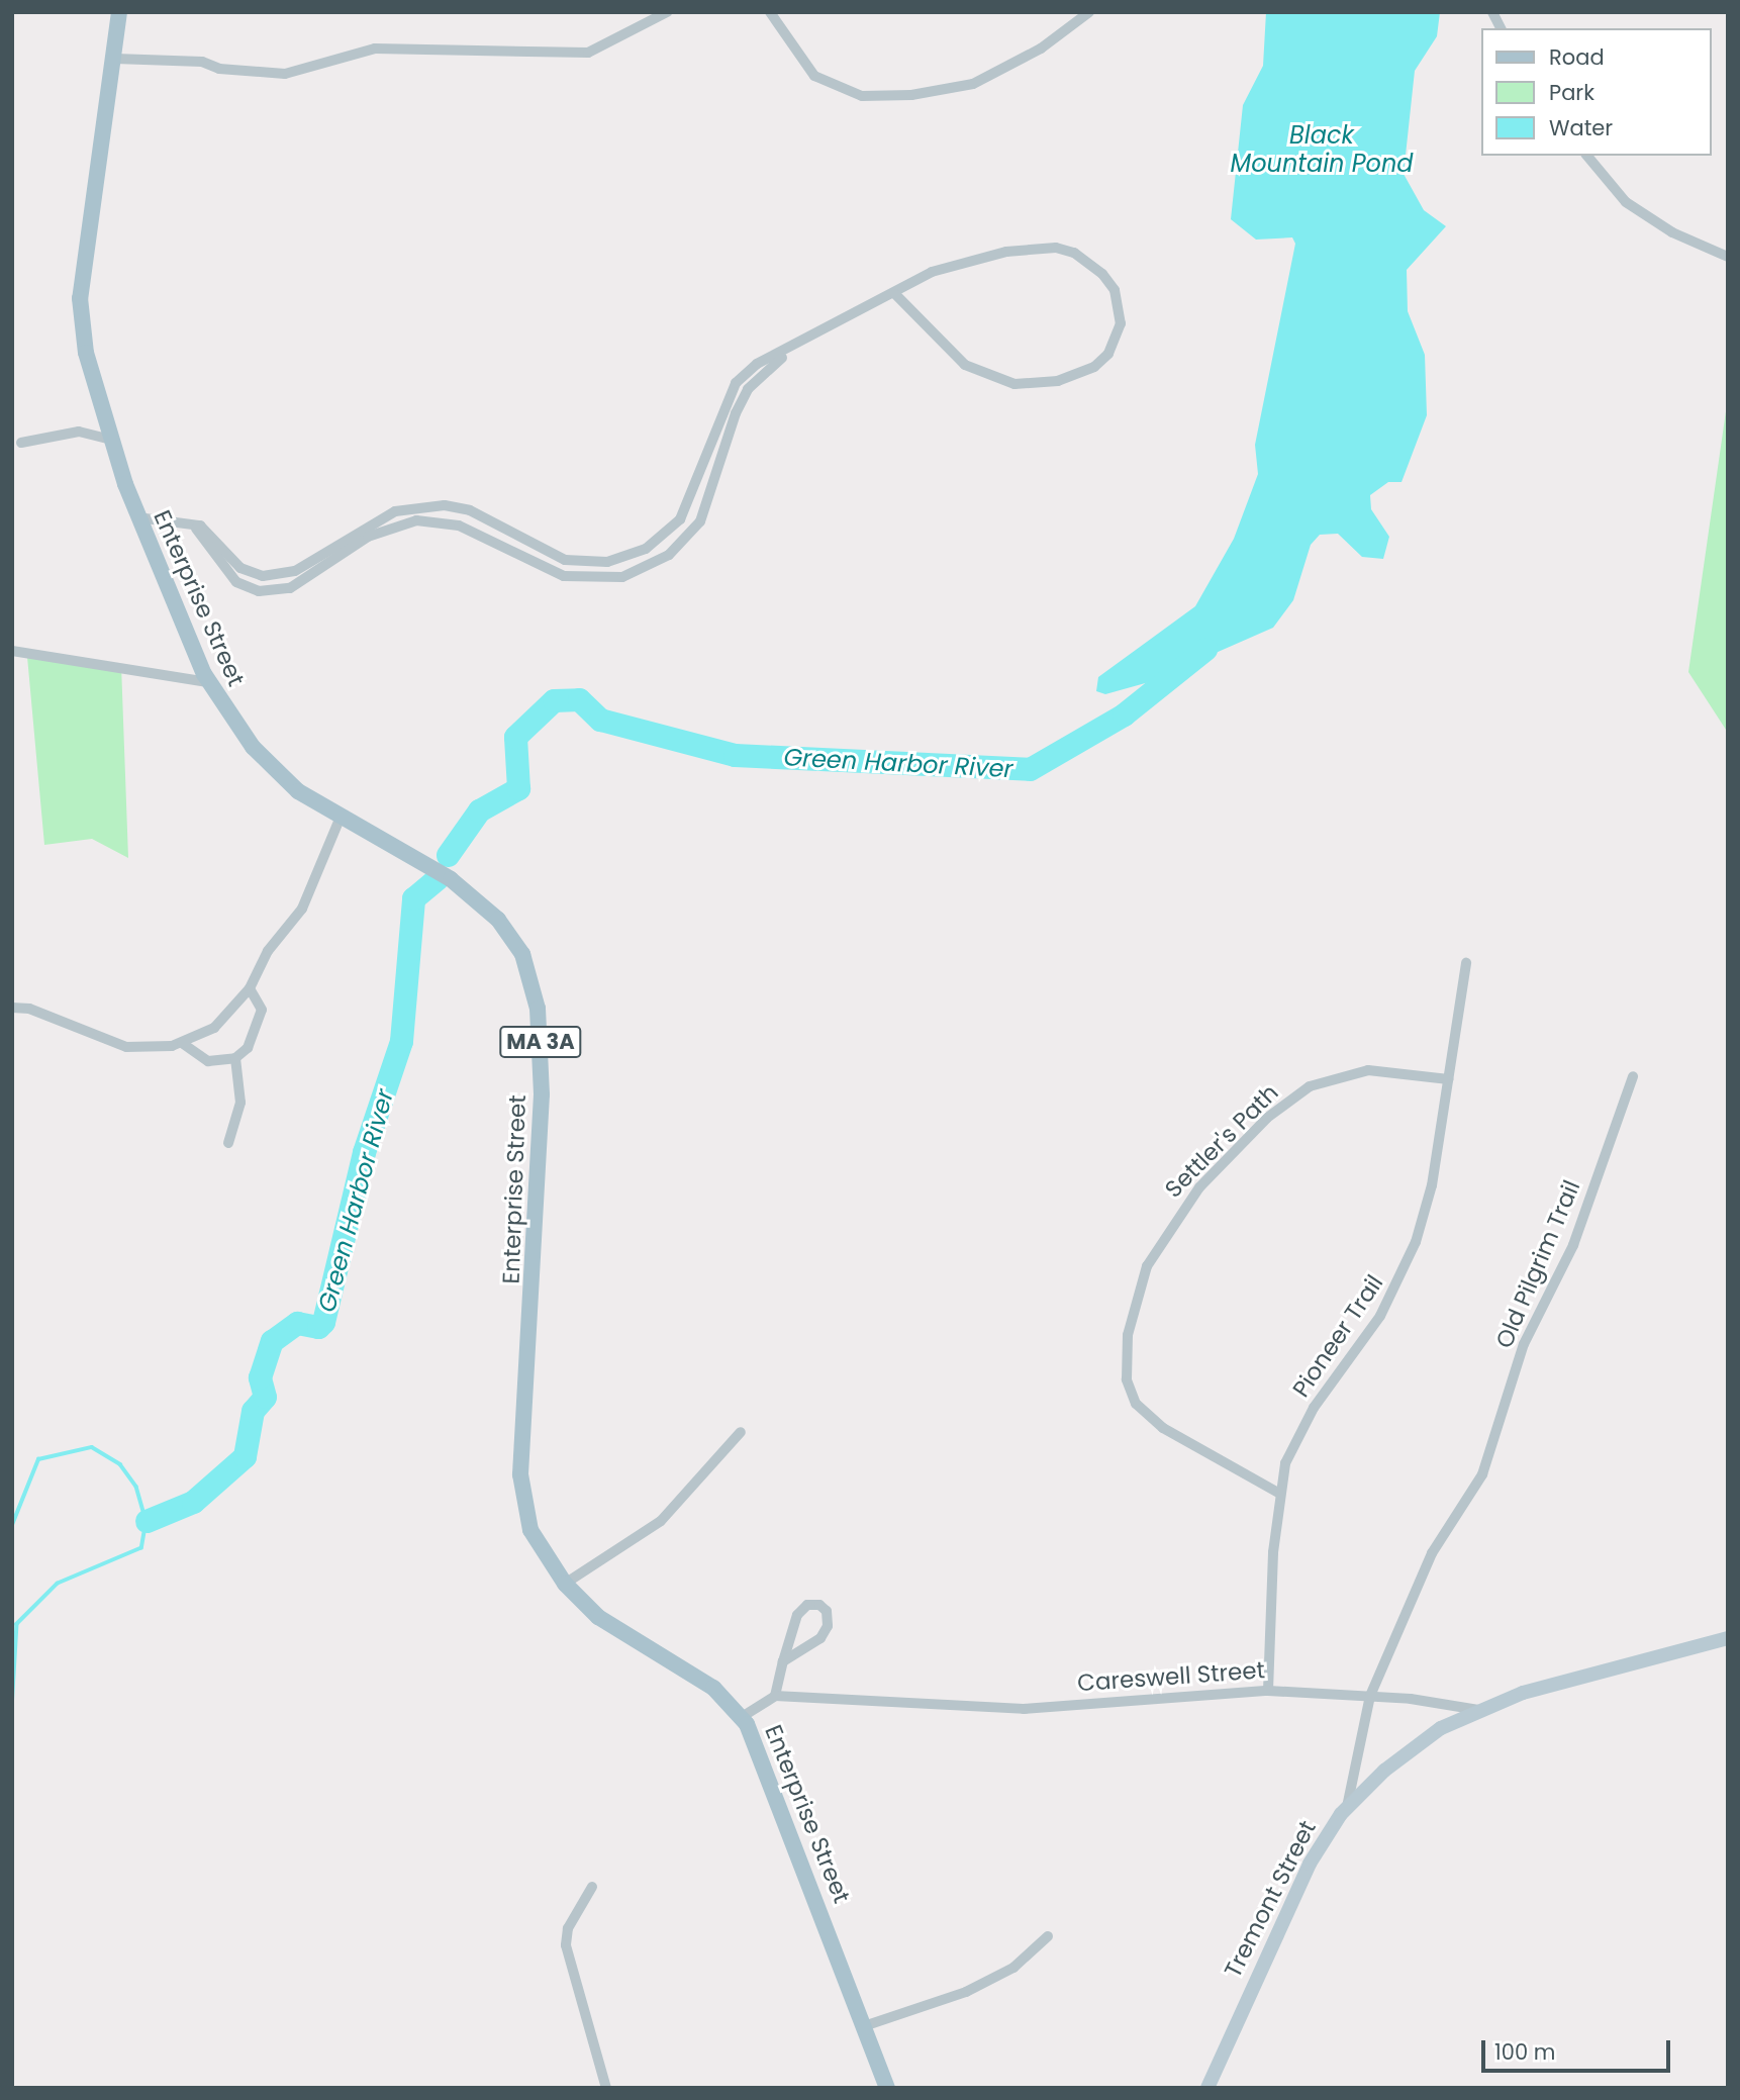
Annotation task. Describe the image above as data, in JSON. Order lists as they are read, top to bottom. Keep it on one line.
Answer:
{"streets":{"main road":["Enterprise Street","MA 3A","Careswell Street","Tremont Street"],"street":["Settler's Path","Old Pilgrim Trail","Pioneer Trail"]},"crossings":[["Enterprise Street","MA 3A"],["Settler's Path","Pioneer Trail"],["Old Pilgrim Trail","Careswell Street"],["Old Pilgrim Trail","Tremont Street"],["Pioneer Trail","Careswell Street"],["Careswell Street","Tremont Street"]],"water":["Black Mountain Pond","Green Harbor River"],"legend":["Road","Park","Water"],"scale_bar":"100 m"}
